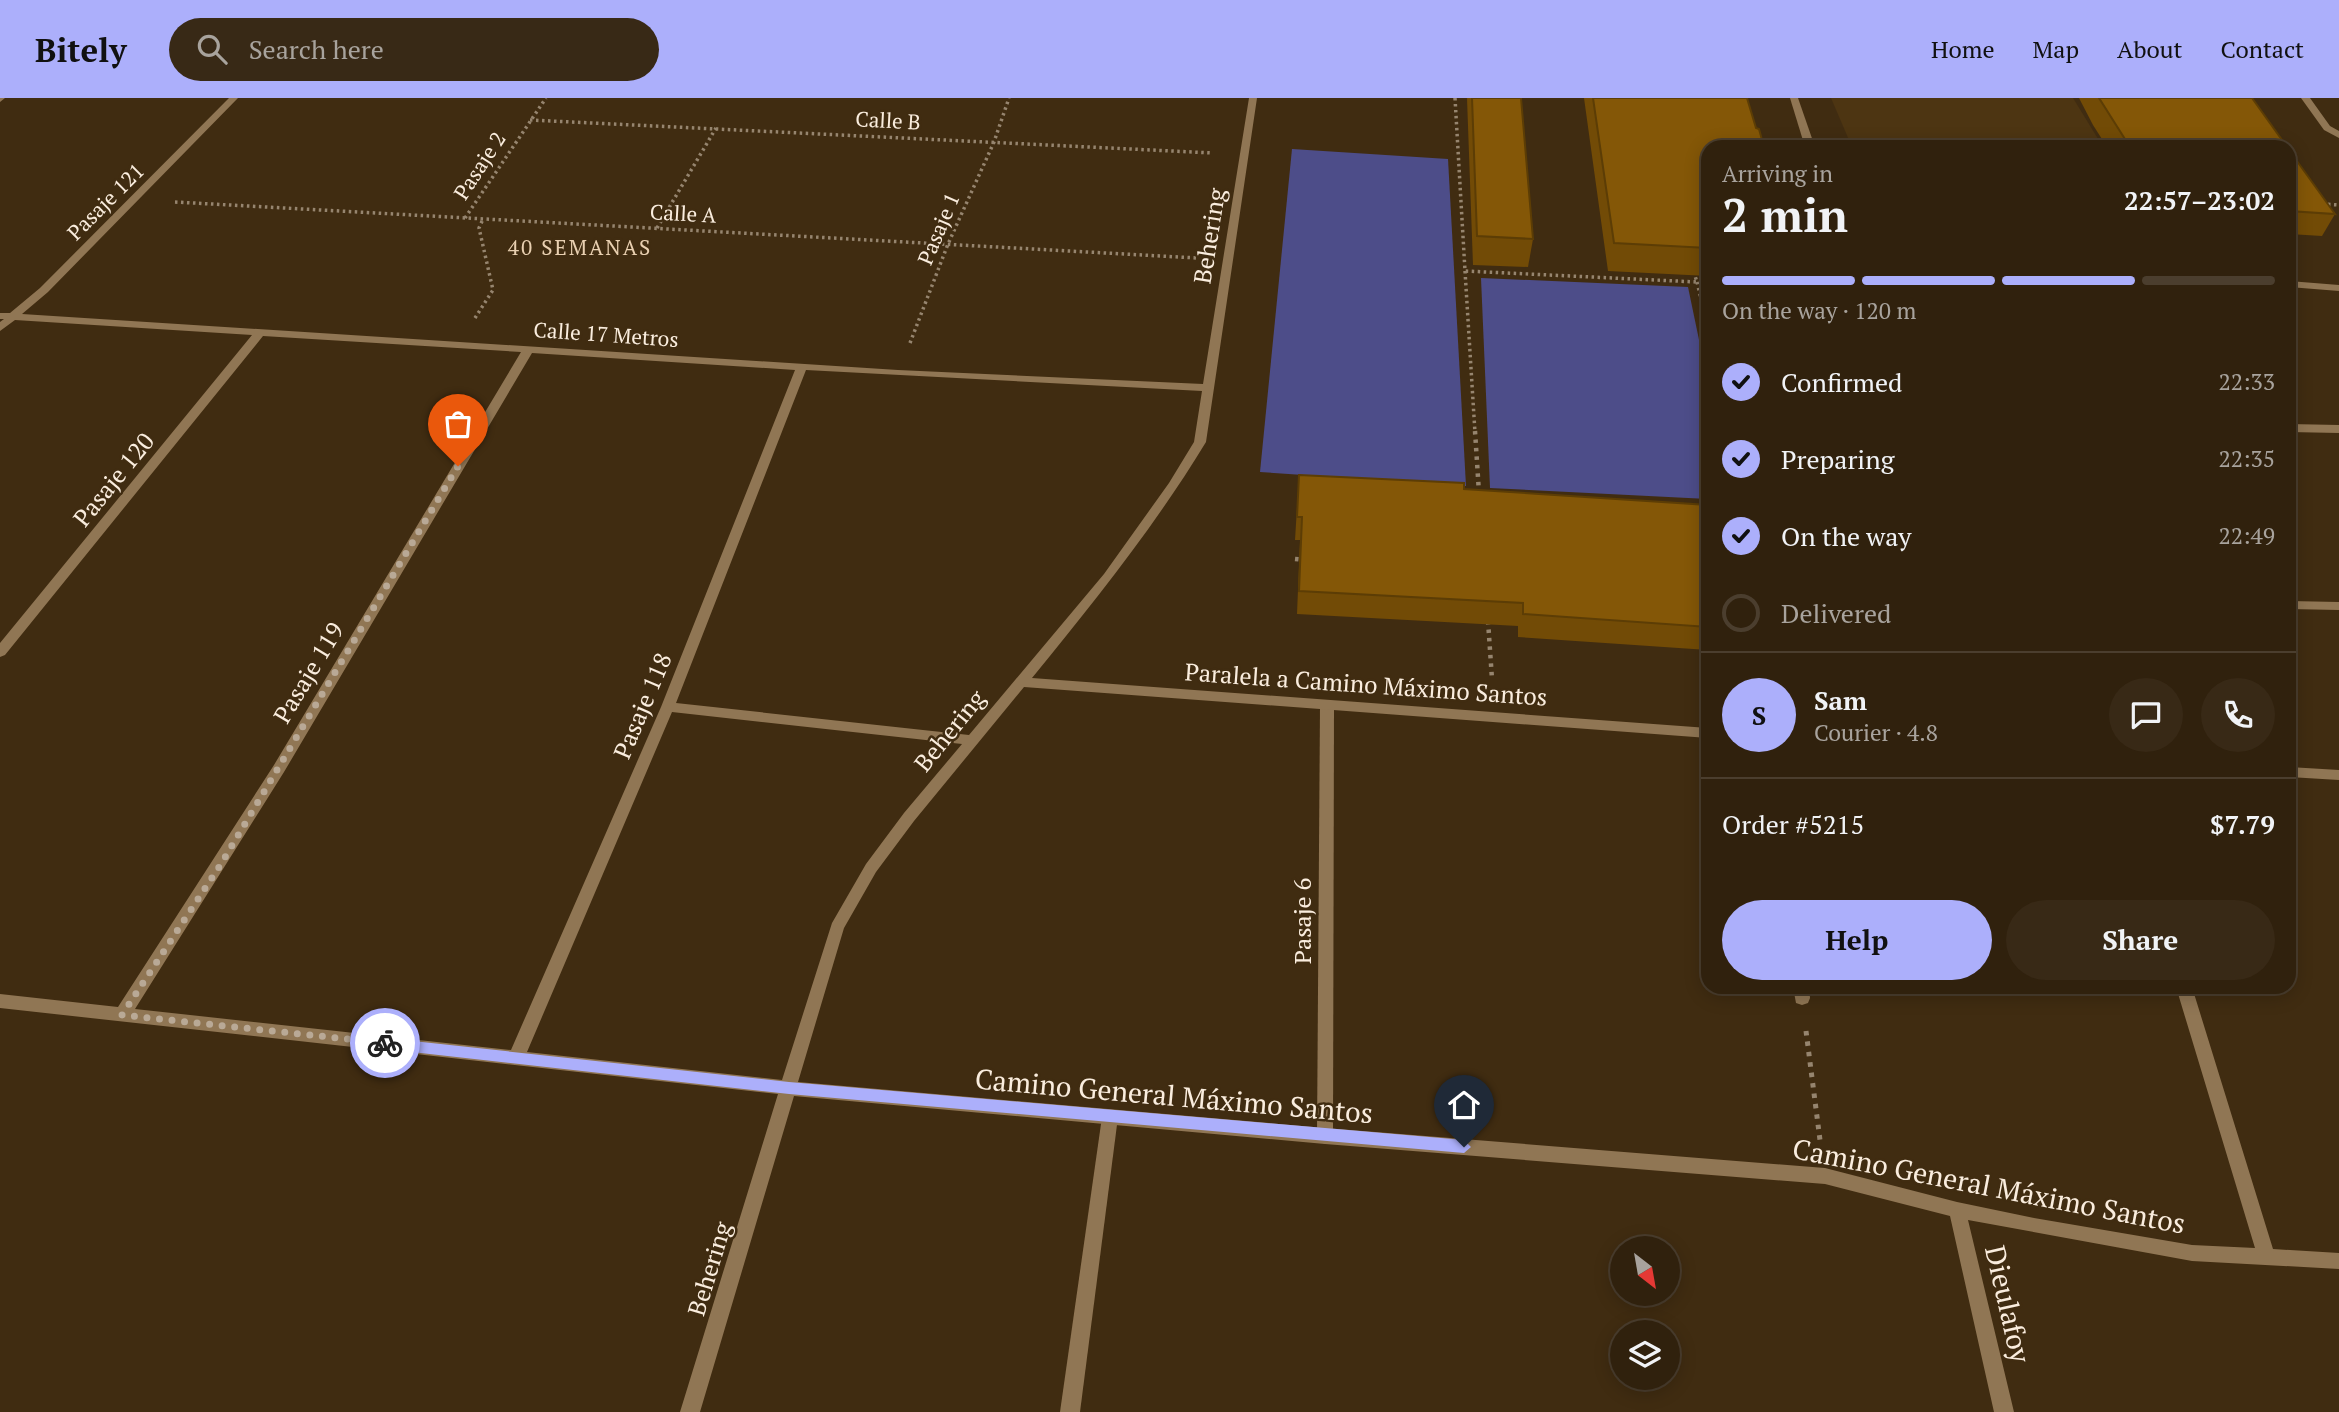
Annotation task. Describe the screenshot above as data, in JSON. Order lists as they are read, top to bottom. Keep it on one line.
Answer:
{"streets":{"street":["Pasaje 121","Behering","Calle 17 Metros","Pasaje 120","Pasaje 119","Paralela a Camino Máximo Santos","Pasaje 118","Pasaje 6","Camino General Máximo Santos","Dieulafoy"],"path":["Calle B","Pasaje 2","Calle A","Pasaje 1"]},"crossings":[["Calle B","Pasaje 2"],["Calle B","Pasaje 1"],["Calle B","Behering"],["Pasaje 2","Calle A"],["Pasaje 121","Calle A"],["Pasaje 121","Calle 17 Metros"],["Calle A","Pasaje 1"],["Calle A","Behering"],["Pasaje 1","Calle 17 Metros"],["Behering","Calle 17 Metros"],["Behering","Paralela a Camino Máximo Santos"],["Behering","Camino General Máximo Santos"],["Calle 17 Metros","Pasaje 120"],["Calle 17 Metros","Pasaje 119"],["Calle 17 Metros","Pasaje 118"],["Pasaje 119","Camino General Máximo Santos"],["Paralela a Camino Máximo Santos","Pasaje 6"],["Pasaje 118","Camino General Máximo Santos"],["Pasaje 6","Camino General Máximo Santos"],["Camino General Máximo Santos","Dieulafoy"]],"districts":["40 SEMANAS"],"north":"bottom right","page":{"header":"Bitely","search":"Search here","nav":["Home","Map","About","Contact"],"heading":["2 min","Arriving in","22:57–23:02"],"panel":["Sam","Courier · 4.8","Order #5215","$7.79"],"bar":"On the way · 120 m","list":[["Confirmed","22:33"],["Preparing","22:35"],["On the way","22:49"],"Delivered"],"round":"S","buttons":["Help","Share"]}}
